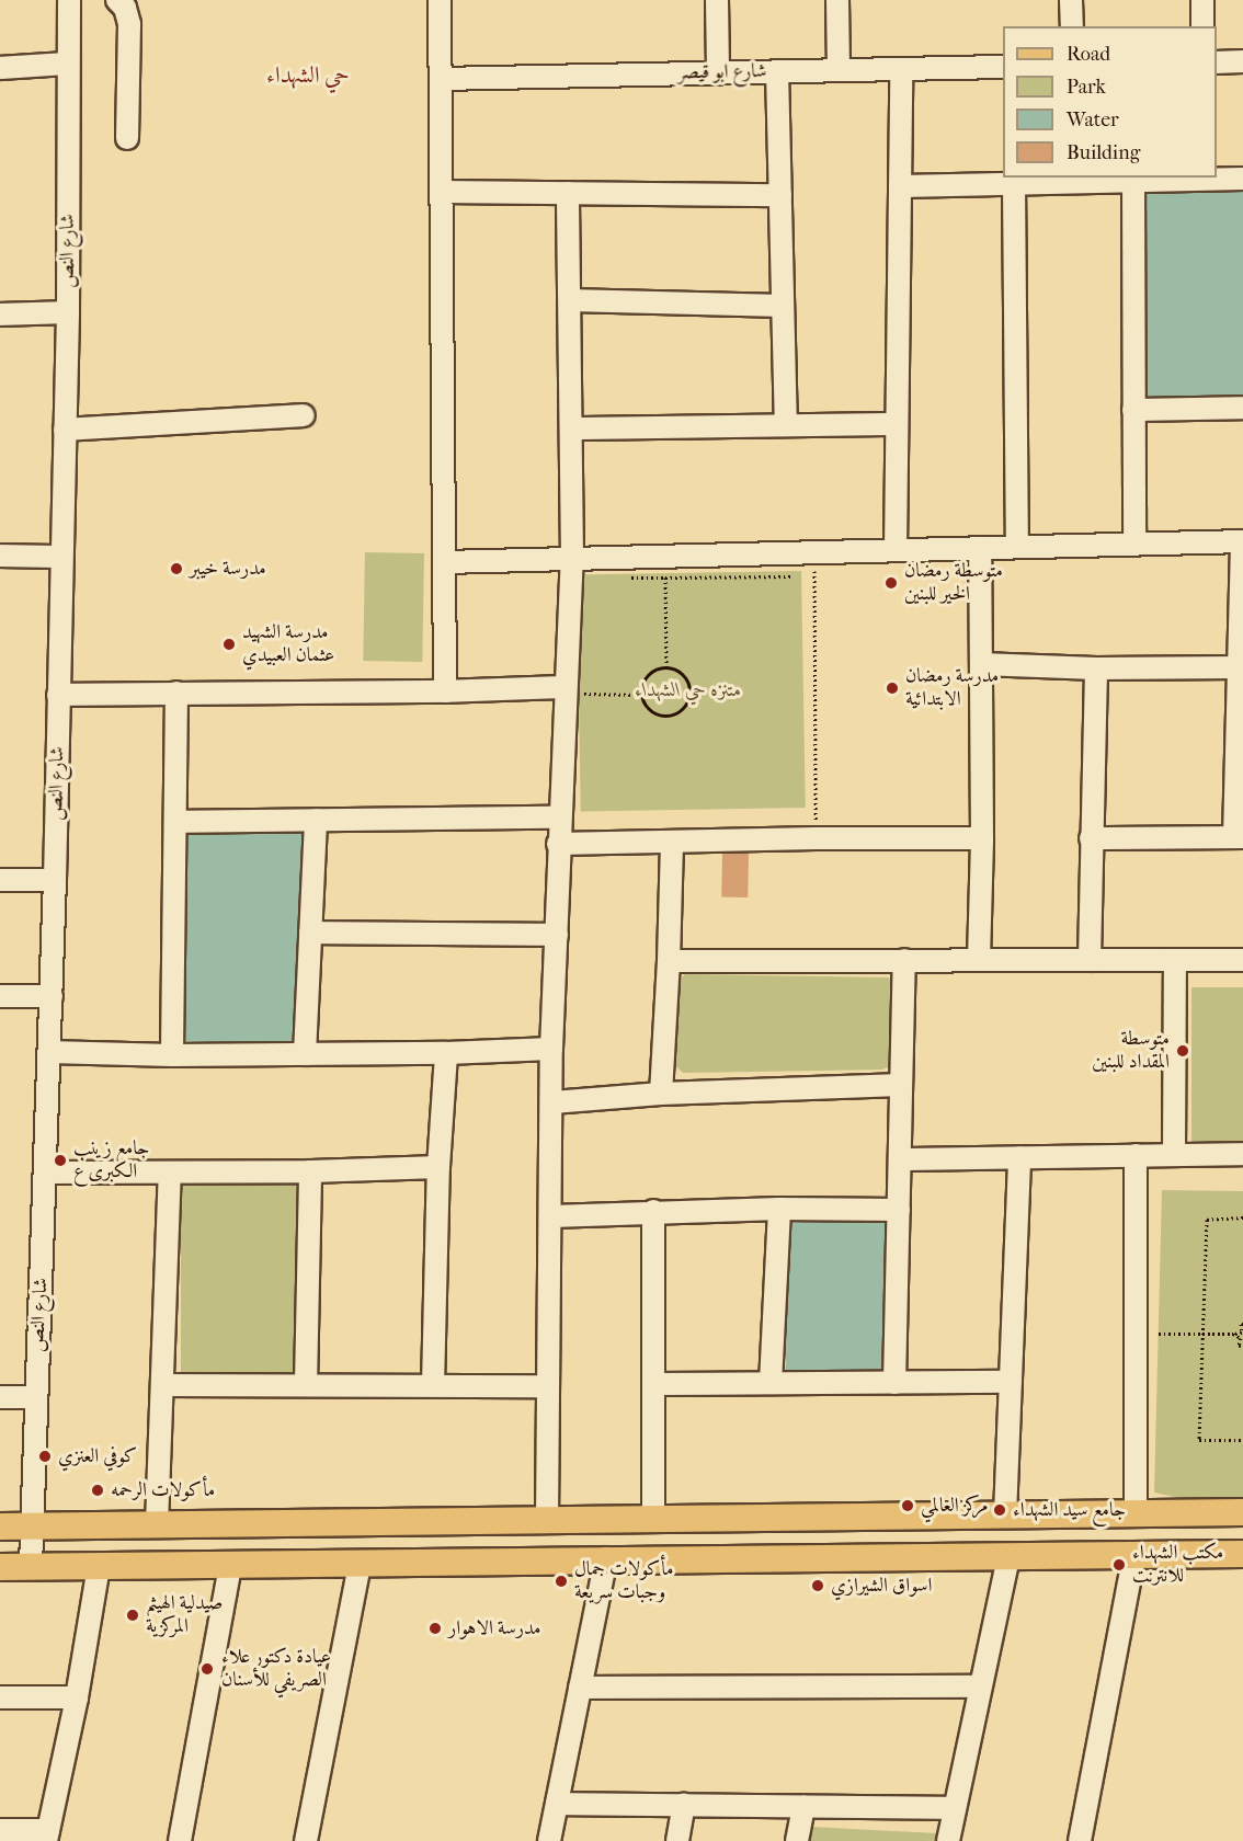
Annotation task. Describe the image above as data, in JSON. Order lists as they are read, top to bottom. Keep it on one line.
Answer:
{"streets":{"street":["شارع ابو قيصر","شارع النص"]},"districts":["حي الشهداء"],"parks":["متنزه حي الشهداء"],"places":["مدرسة خيبر","متوسطة رمضان الخير للبنين","مدرسة الشهيد عثمان العبيدي","مدرسة رمضان الابتدائية","متوسطة المقداد للبنين","جامع زينب الكبرى ع","كوفي العنزي","مأكولات الرحمه","مركز العالمي","جامع سيد الشهداء","مكتب الشهداء للانترنت","مأكولات جمال وجبات سريعة","اسواق الشيرازي","صيدلية الهيثم المركزية","مدرسة الاهوار","عيادة دكتور علاء الصريفي للأسنان"],"legend":["Road","Park","Water","Building"]}
